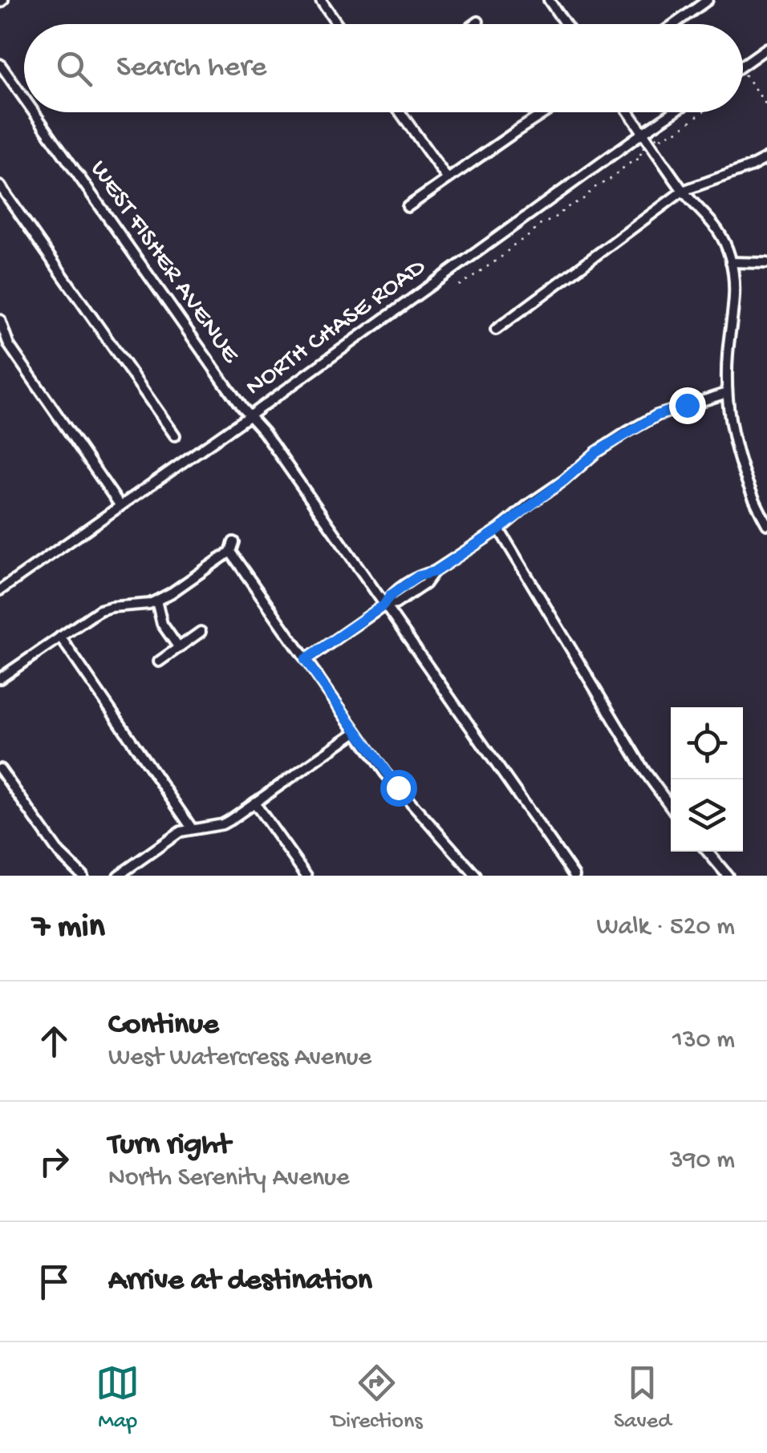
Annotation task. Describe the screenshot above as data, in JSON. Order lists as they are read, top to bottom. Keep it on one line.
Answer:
{"streets":{"street":["WEST FISHER AVENUE","NORTH CHASE ROAD"]},"crossings":[["WEST FISHER AVENUE","NORTH CHASE ROAD"]],"page":{"search":"Search here","heading":["7 min","Walk · 520 m"],"list":[["Continue","West Watercress Avenue","130 m"],["Turn right","North Serenity Avenue","390 m"],"Arrive at destination"],"nav":["Map","Directions","Saved"]}}
